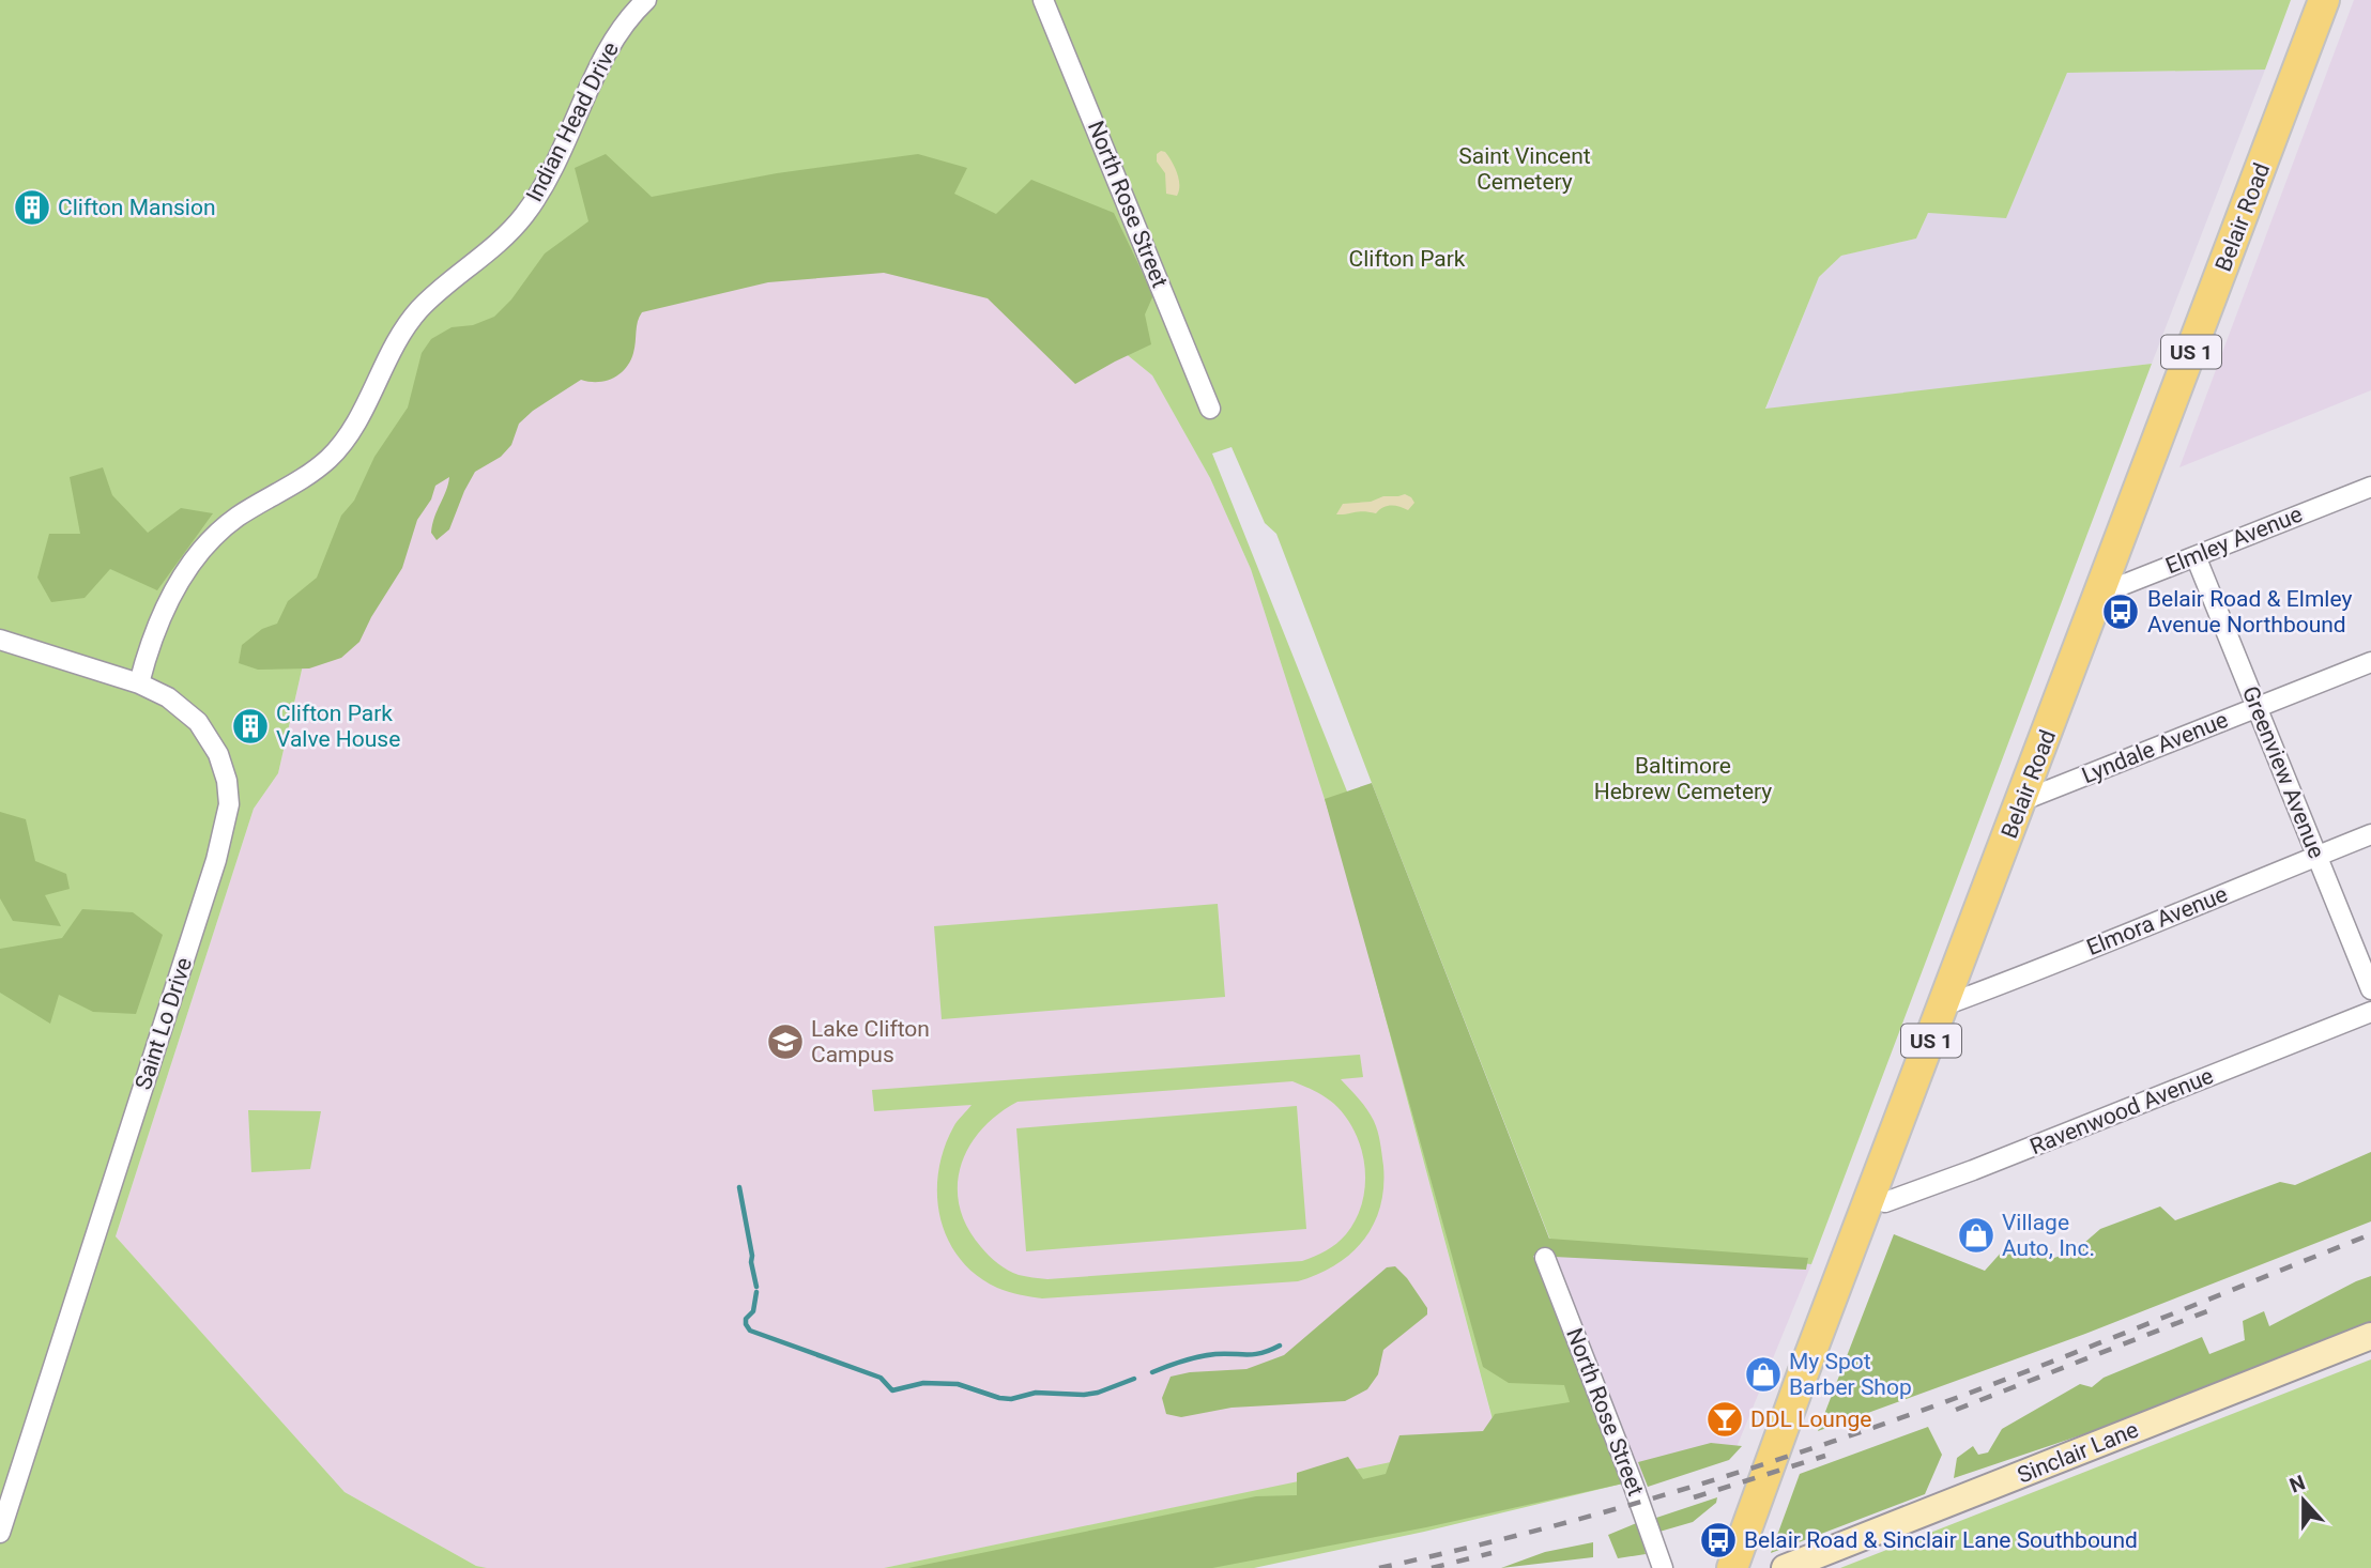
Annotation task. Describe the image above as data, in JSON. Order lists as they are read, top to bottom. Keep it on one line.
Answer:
{"streets":{"main road":["Belair Road","US 1","Sinclair Lane"],"street":["Indian Head Drive","North Rose Street","Elmley Avenue","Lyndale Avenue","Greenview Avenue","Elmora Avenue","Saint Lo Drive","Ravenwood Avenue"]},"crossings":[["Indian Head Drive","Saint Lo Drive"],["Belair Road","Elmley Avenue"],["Belair Road","Lyndale Avenue"],["Belair Road","Elmora Avenue"],["Belair Road","Ravenwood Avenue"],["Elmley Avenue","Greenview Avenue"],["Lyndale Avenue","Greenview Avenue"],["Greenview Avenue","Elmora Avenue"]],"parks":["Saint Vincent Cemetery","Clifton Park","Baltimore Hebrew Cemetery"],"places":{"building":["Clifton Mansion","Clifton Park Valve House"],"bus stop":["Belair Road & Elmley Avenue Northbound","Belair Road & Sinclair Lane Southbound"],"school or university":["Lake Clifton Campus"],"shop":["Village Auto, Inc.","My Spot Barber Shop"],"bar":["DDL Lounge"]},"north":"top"}
